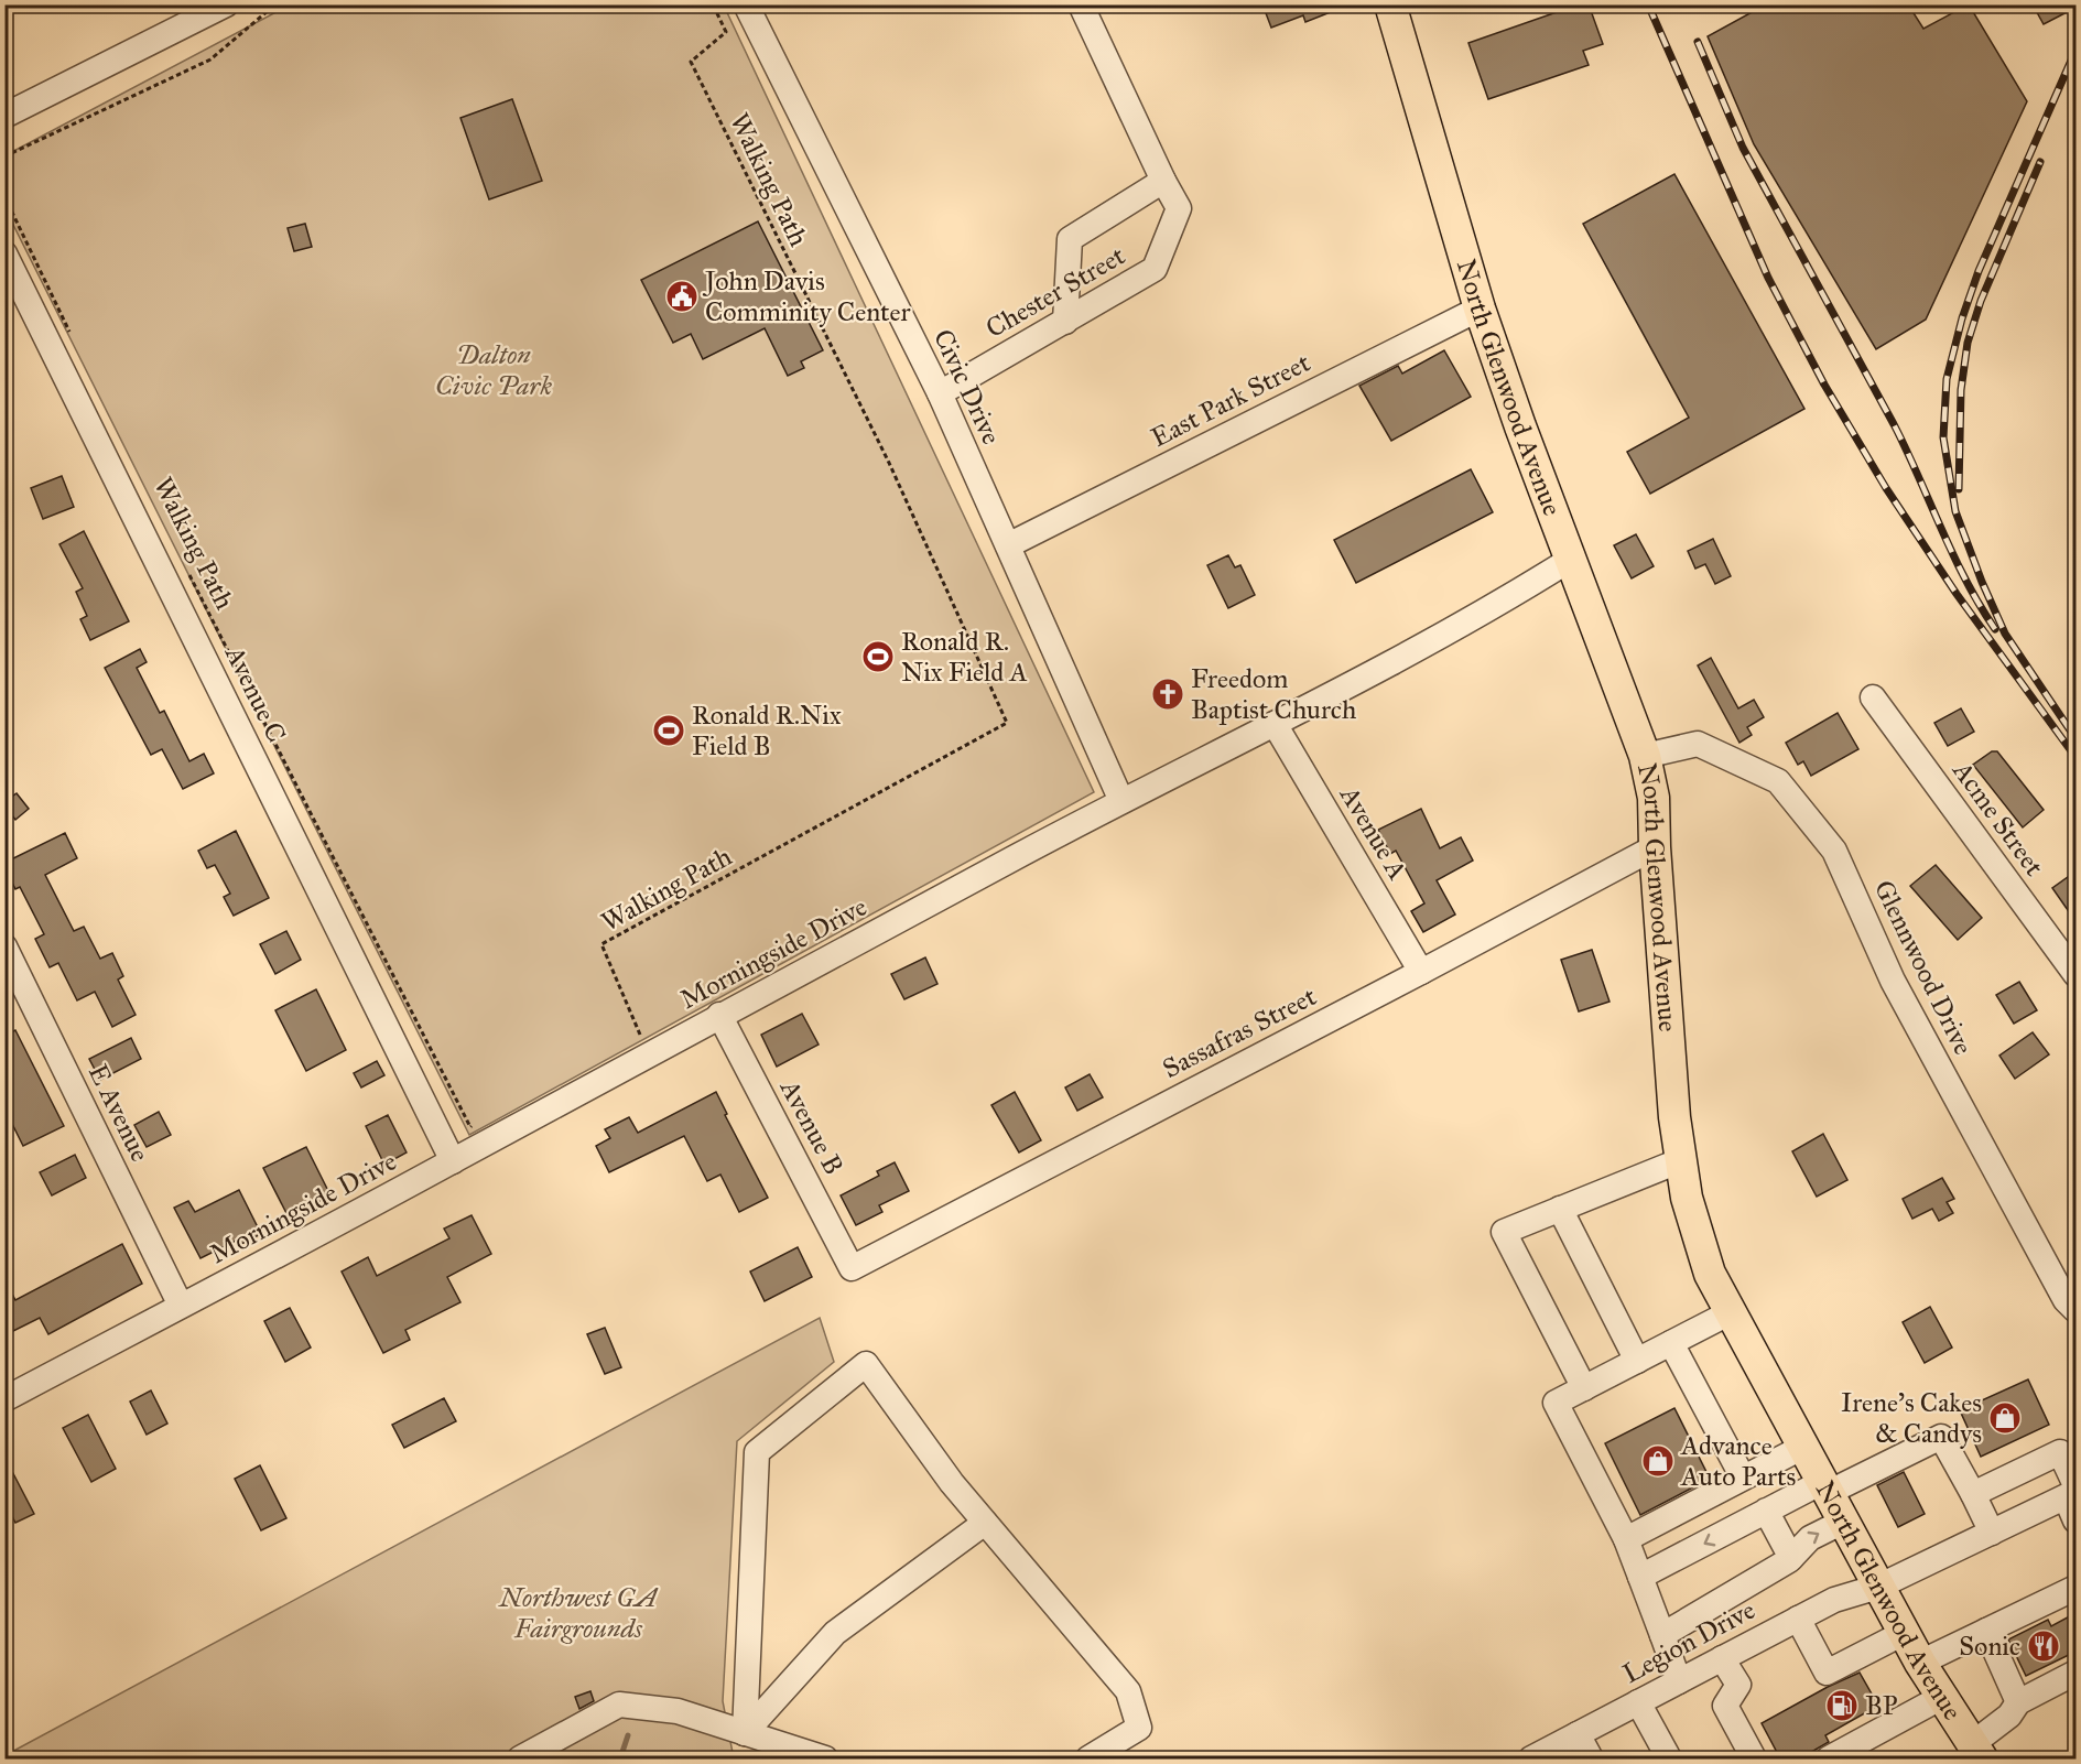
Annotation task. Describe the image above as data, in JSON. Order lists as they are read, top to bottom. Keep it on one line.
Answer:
{"streets":{"main road":["North Glenwood Avenue"],"street":["Chester Street","Civic Drive","East Park Street","Avenue C","Acme Street","Avenue A","Morningside Drive","Glennwood Drive","Sassafras Street","E Avenue","Avenue B","Legion Drive"],"path":["Walking Path"]},"crossings":[["Chester Street","Civic Drive"],["Civic Drive","East Park Street"],["Civic Drive","Morningside Drive"],["North Glenwood Avenue","East Park Street"],["North Glenwood Avenue","Morningside Drive"],["North Glenwood Avenue","Glennwood Drive"],["North Glenwood Avenue","Sassafras Street"],["North Glenwood Avenue","Legion Drive"],["Avenue C","Morningside Drive"],["Avenue A","Morningside Drive"],["Avenue A","Sassafras Street"],["Morningside Drive","E Avenue"],["Morningside Drive","Avenue B"],["Sassafras Street","Avenue B"]],"parks":["Dalton Civic Park","Northwest GA Fairgrounds"],"places":{"public building":["John Davis Comminity Center"],"sports":["Ronald R. Nix Field A","Ronald R.Nix Field B"],"church":["Freedom Baptist Church"],"shop":["Irene's Cakes & Candys","Advance Auto Parts"],"restaurant":["Sonic"],"fuel station":["BP"]}}
